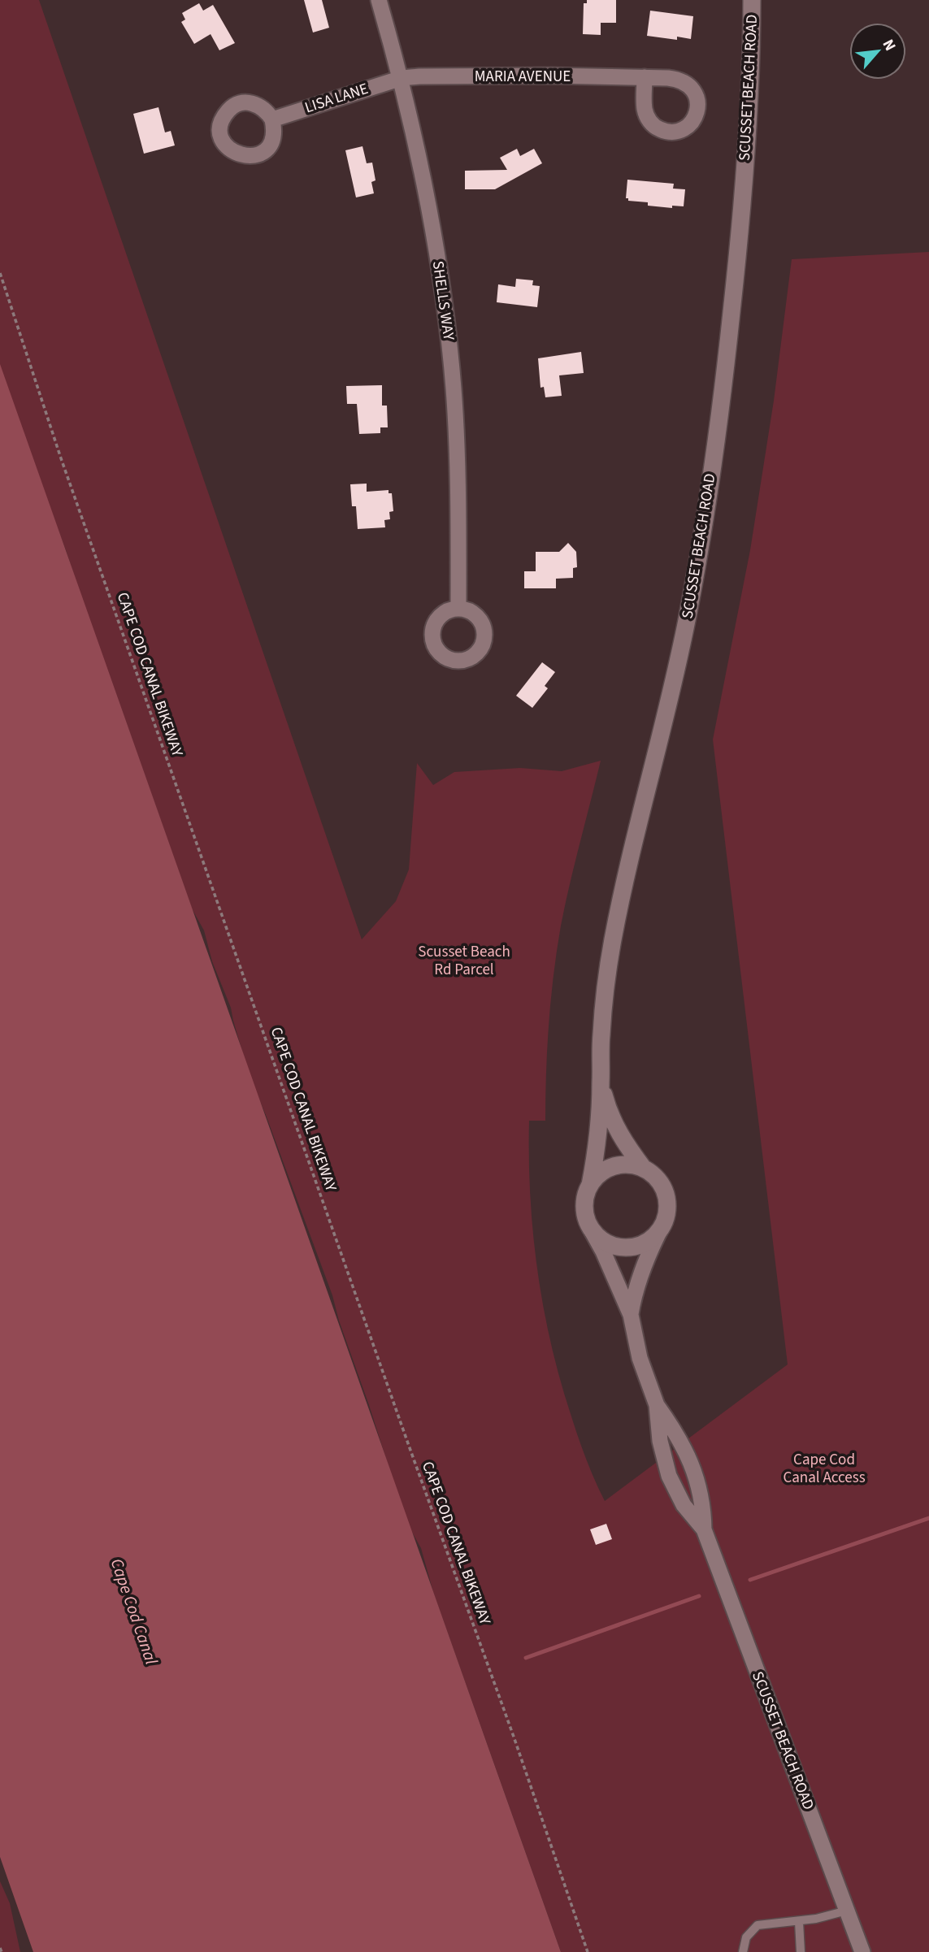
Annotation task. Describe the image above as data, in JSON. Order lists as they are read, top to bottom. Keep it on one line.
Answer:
{"streets":{"main road":["SCUSSET BEACH ROAD"],"street":["MARIA AVENUE","LISA LANE","SHELLS WAY"],"path":["CAPE COD CANAL BIKEWAY"]},"crossings":[["MARIA AVENUE","LISA LANE"],["MARIA AVENUE","SHELLS WAY"],["LISA LANE","SHELLS WAY"]],"water":["Cape Cod Canal"],"parks":["Scusset Beach Rd Parcel","Cape Cod Canal Access"],"north":"top right"}
